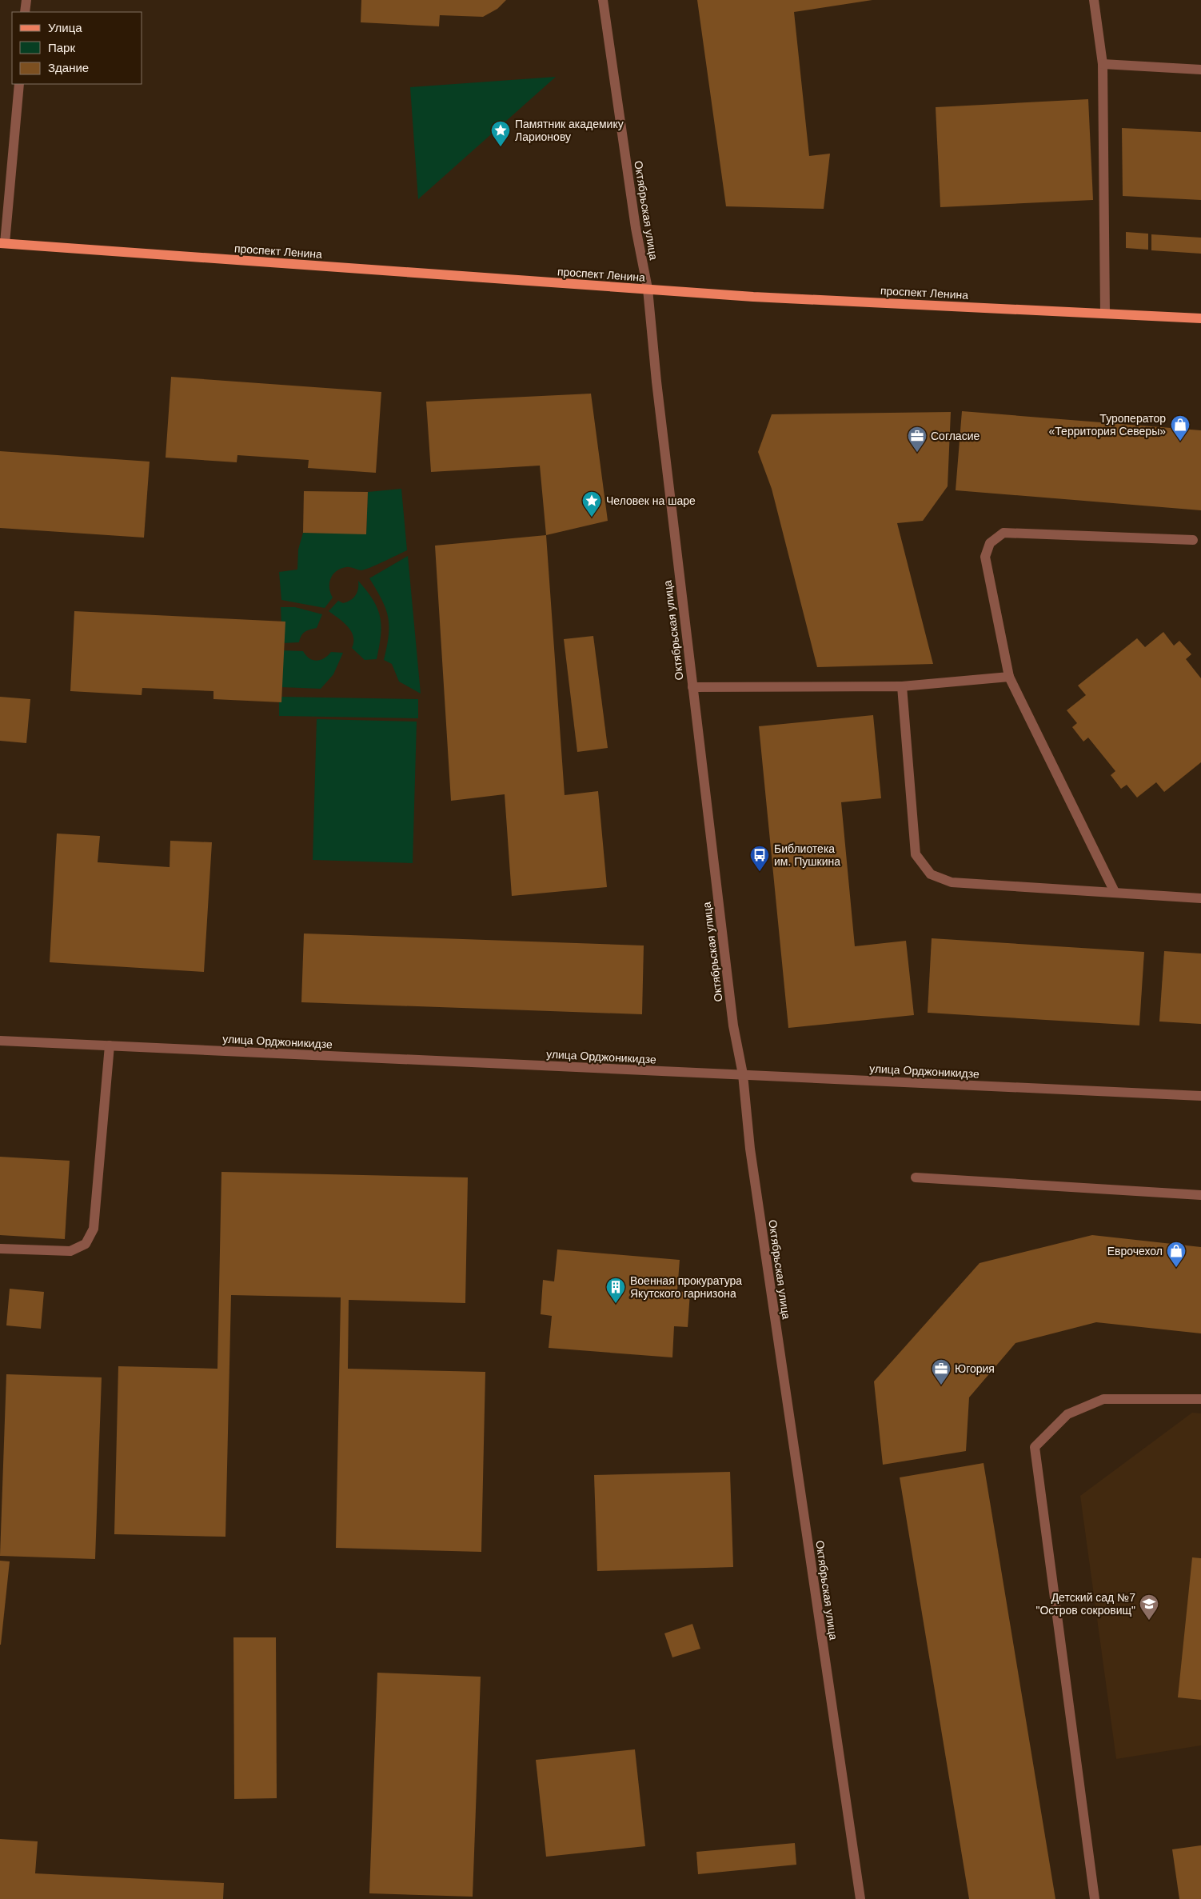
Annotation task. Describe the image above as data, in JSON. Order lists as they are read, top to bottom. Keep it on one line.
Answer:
{"streets":{"main road":["проспект Ленина"],"street":["Октябрьская улица","улица Орджоникидзе"]},"crossings":[["Октябрьская улица","проспект Ленина"],["Октябрьская улица","улица Орджоникидзе"]],"places":{"place":["Памятник академику Ларионову","Человек на шаре"],"shop":["Туроператор «Территория Северы»","Еврочехол"],"office":["Согласие","Югория"],"bus stop":["Библиотека им. Пушкина"],"building":["Военная прокуратура Якутского гарнизона"],"school or university":["Детский сад №7 \"Остров сокровищ\""]},"legend":["Улица","Парк","Здание"]}
